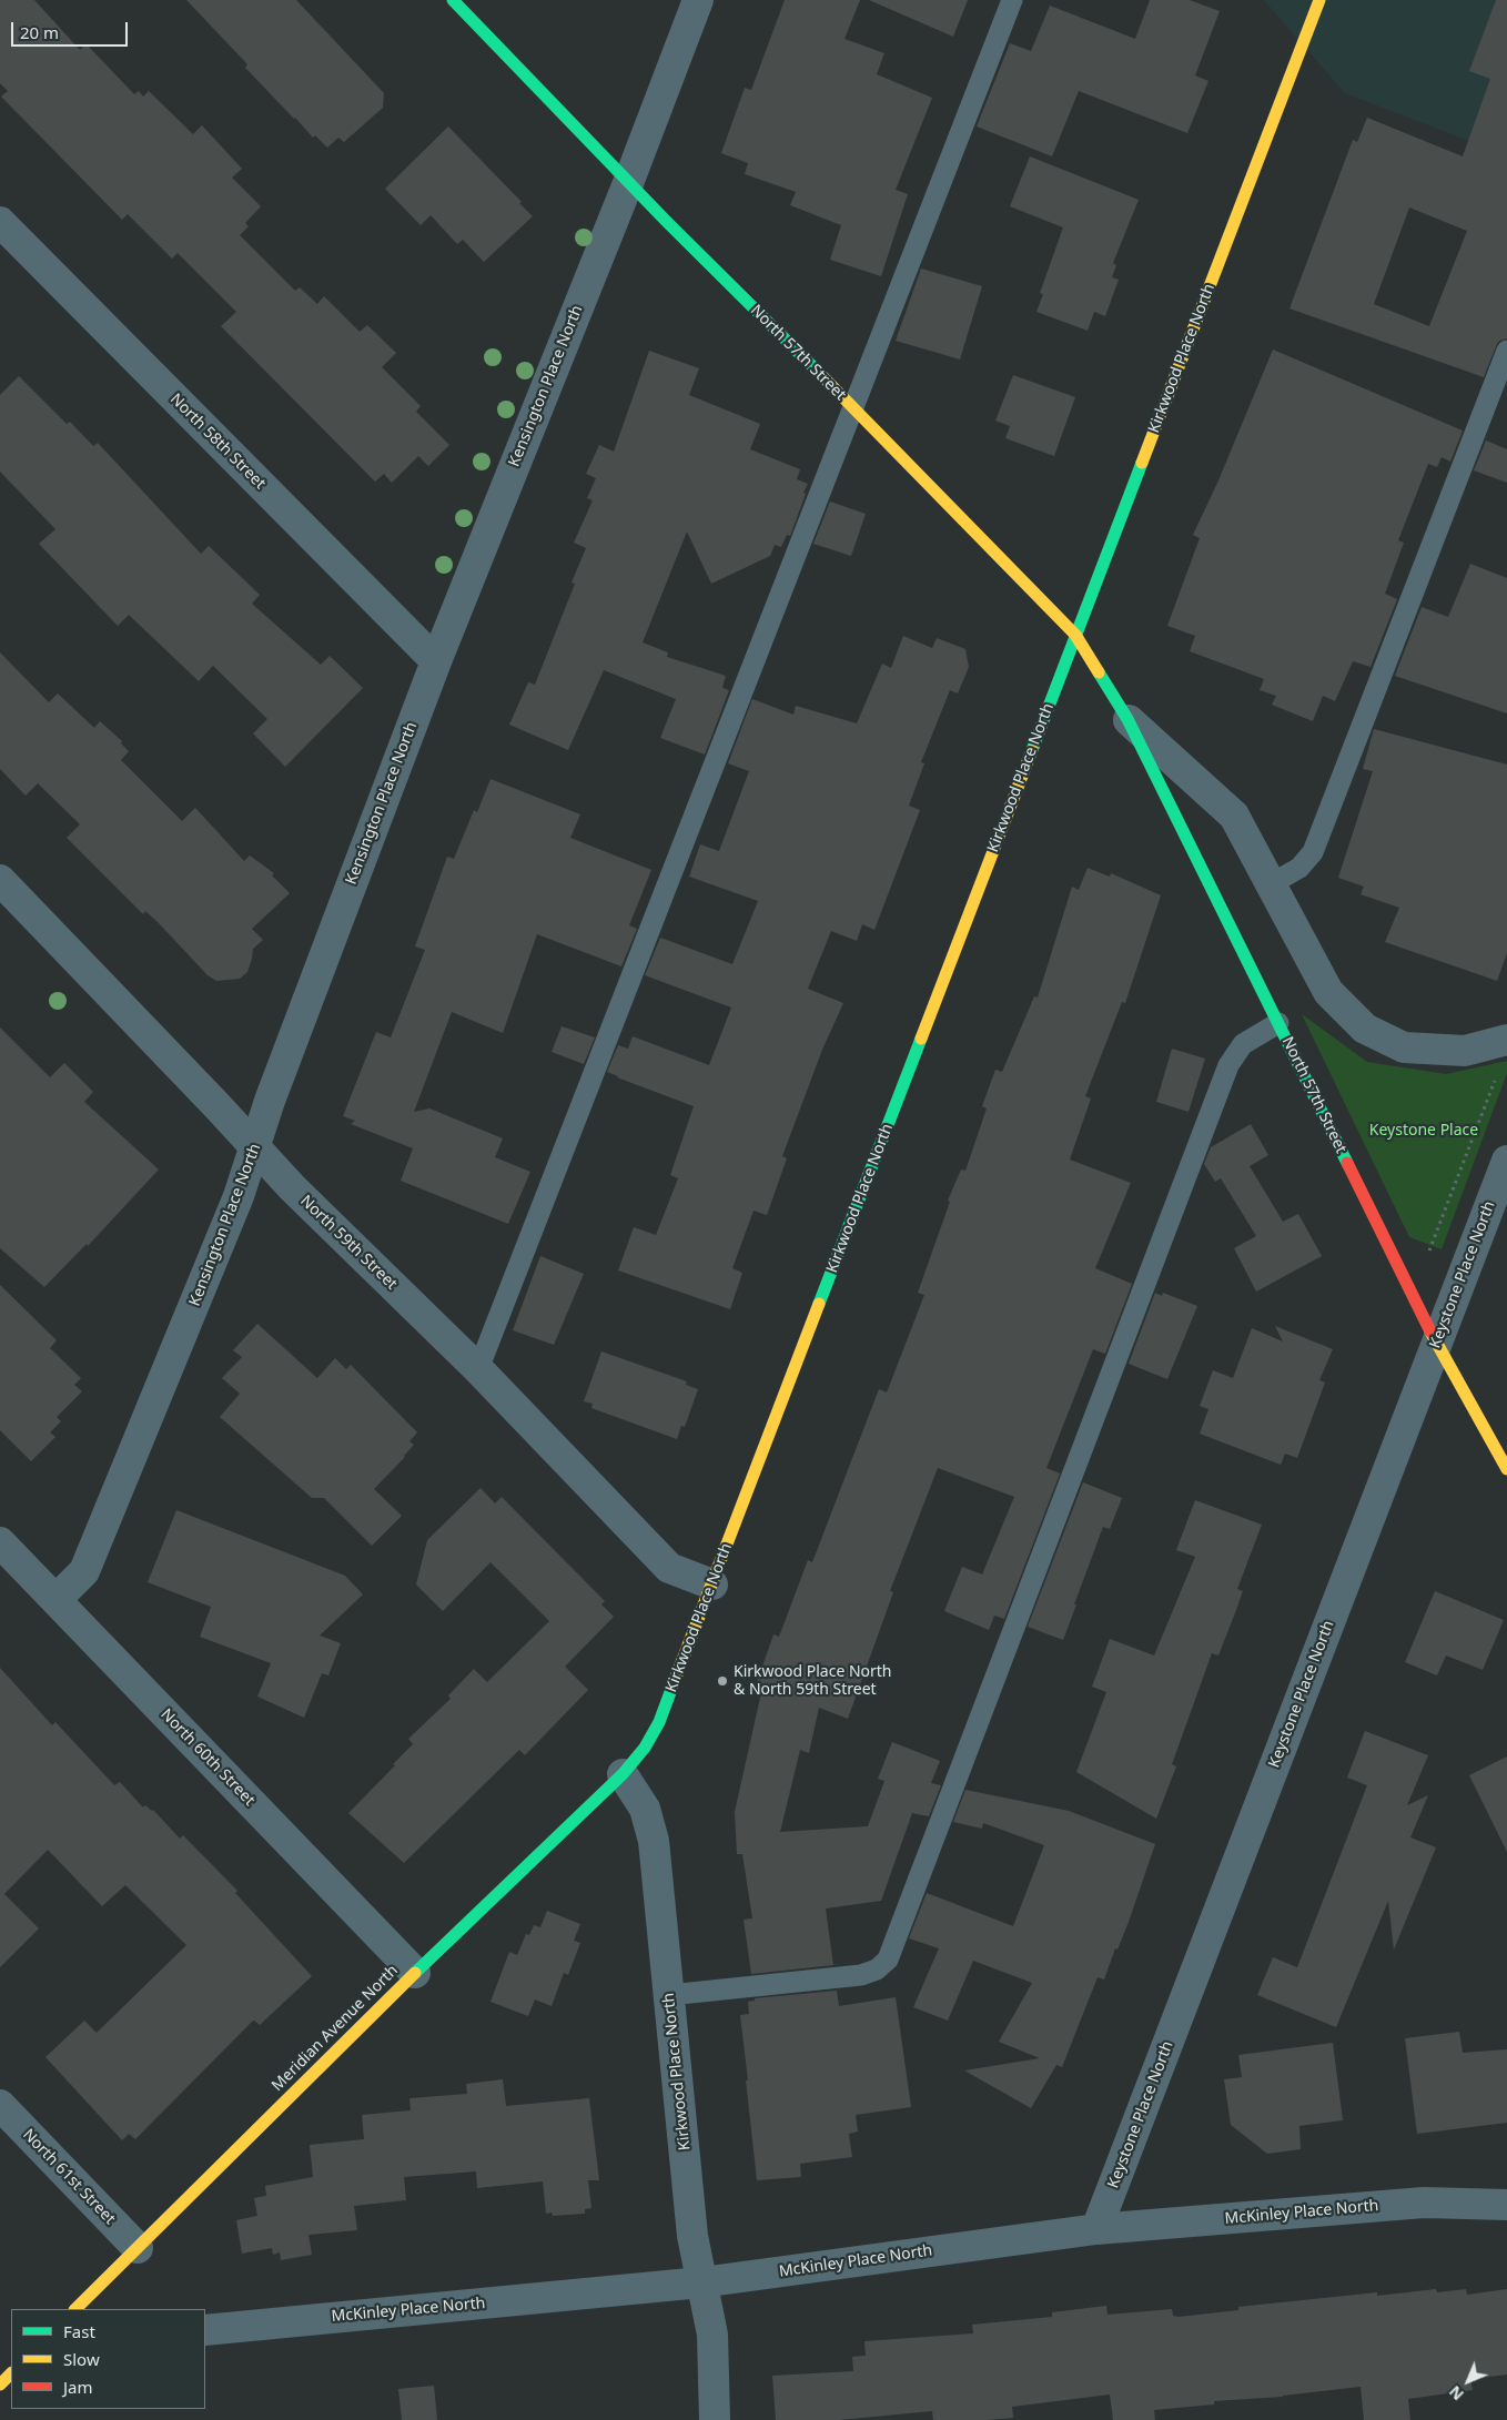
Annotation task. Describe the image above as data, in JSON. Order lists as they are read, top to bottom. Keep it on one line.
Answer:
{"streets":{"street":["North 57th Street","Kirkwood Place North","Kensington Place North","North 58th Street","North 59th Street","Keystone Place North","North 60th Street","Meridian Avenue North","North 61st Street","McKinley Place North"]},"crossings":[["North 57th Street","Kirkwood Place North"],["North 57th Street","Kensington Place North"],["North 57th Street","Keystone Place North"],["Kirkwood Place North","North 59th Street"],["Kirkwood Place North","Meridian Avenue North"],["Kirkwood Place North","McKinley Place North"],["Kensington Place North","North 58th Street"],["Kensington Place North","North 59th Street"],["Kensington Place North","North 60th Street"],["Keystone Place North","McKinley Place North"],["North 60th Street","Meridian Avenue North"],["Meridian Avenue North","North 61st Street"]],"parks":["Keystone Place"],"places":["Kirkwood Place North & North 59th Street"],"legend":["Fast","Slow","Jam"],"scale_bar":"20 m","north":"bottom left"}
